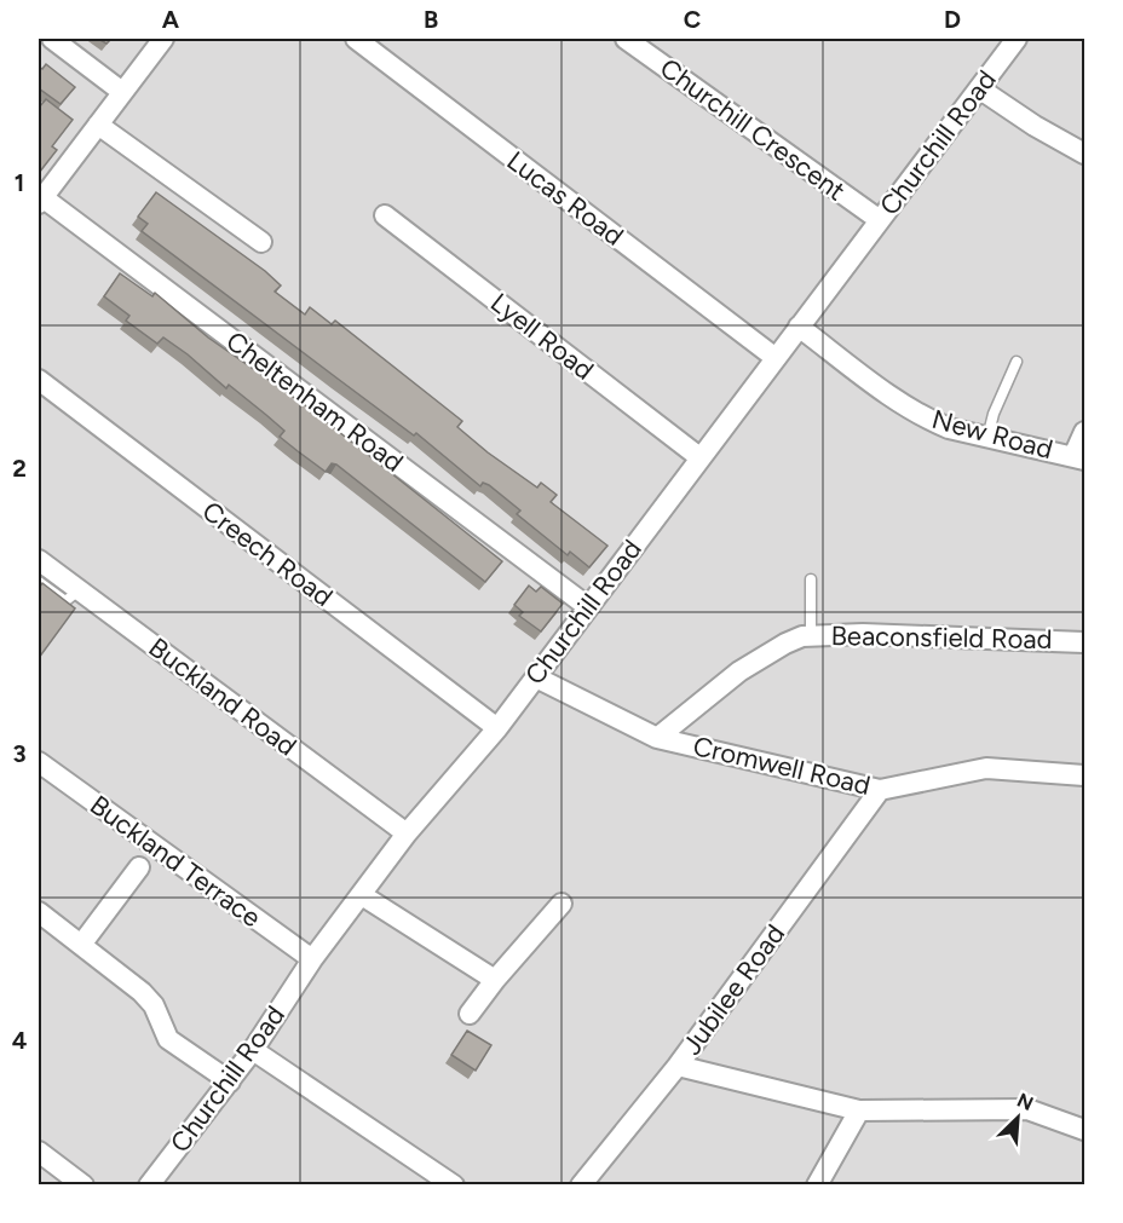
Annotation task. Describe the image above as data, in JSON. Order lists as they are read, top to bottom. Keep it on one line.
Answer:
{"streets":{"street":["Churchill Crescent","Churchill Road","Lucas Road","Lyell Road","Cheltenham Road","New Road","Creech Road","Beaconsfield Road","Buckland Road","Cromwell Road","Buckland Terrace","Jubilee Road"]},"crossings":[["Churchill Crescent","Churchill Road"],["Churchill Road","Lucas Road"],["Churchill Road","Lyell Road"],["Churchill Road","Cheltenham Road"],["Churchill Road","New Road"],["Churchill Road","Creech Road"],["Churchill Road","Buckland Road"],["Churchill Road","Cromwell Road"],["Churchill Road","Buckland Terrace"],["Beaconsfield Road","Cromwell Road"],["Cromwell Road","Jubilee Road"]],"north":"top right","grid":{"columns":["A","B","C","D"],"rows":["1","2","3","4"]}}
